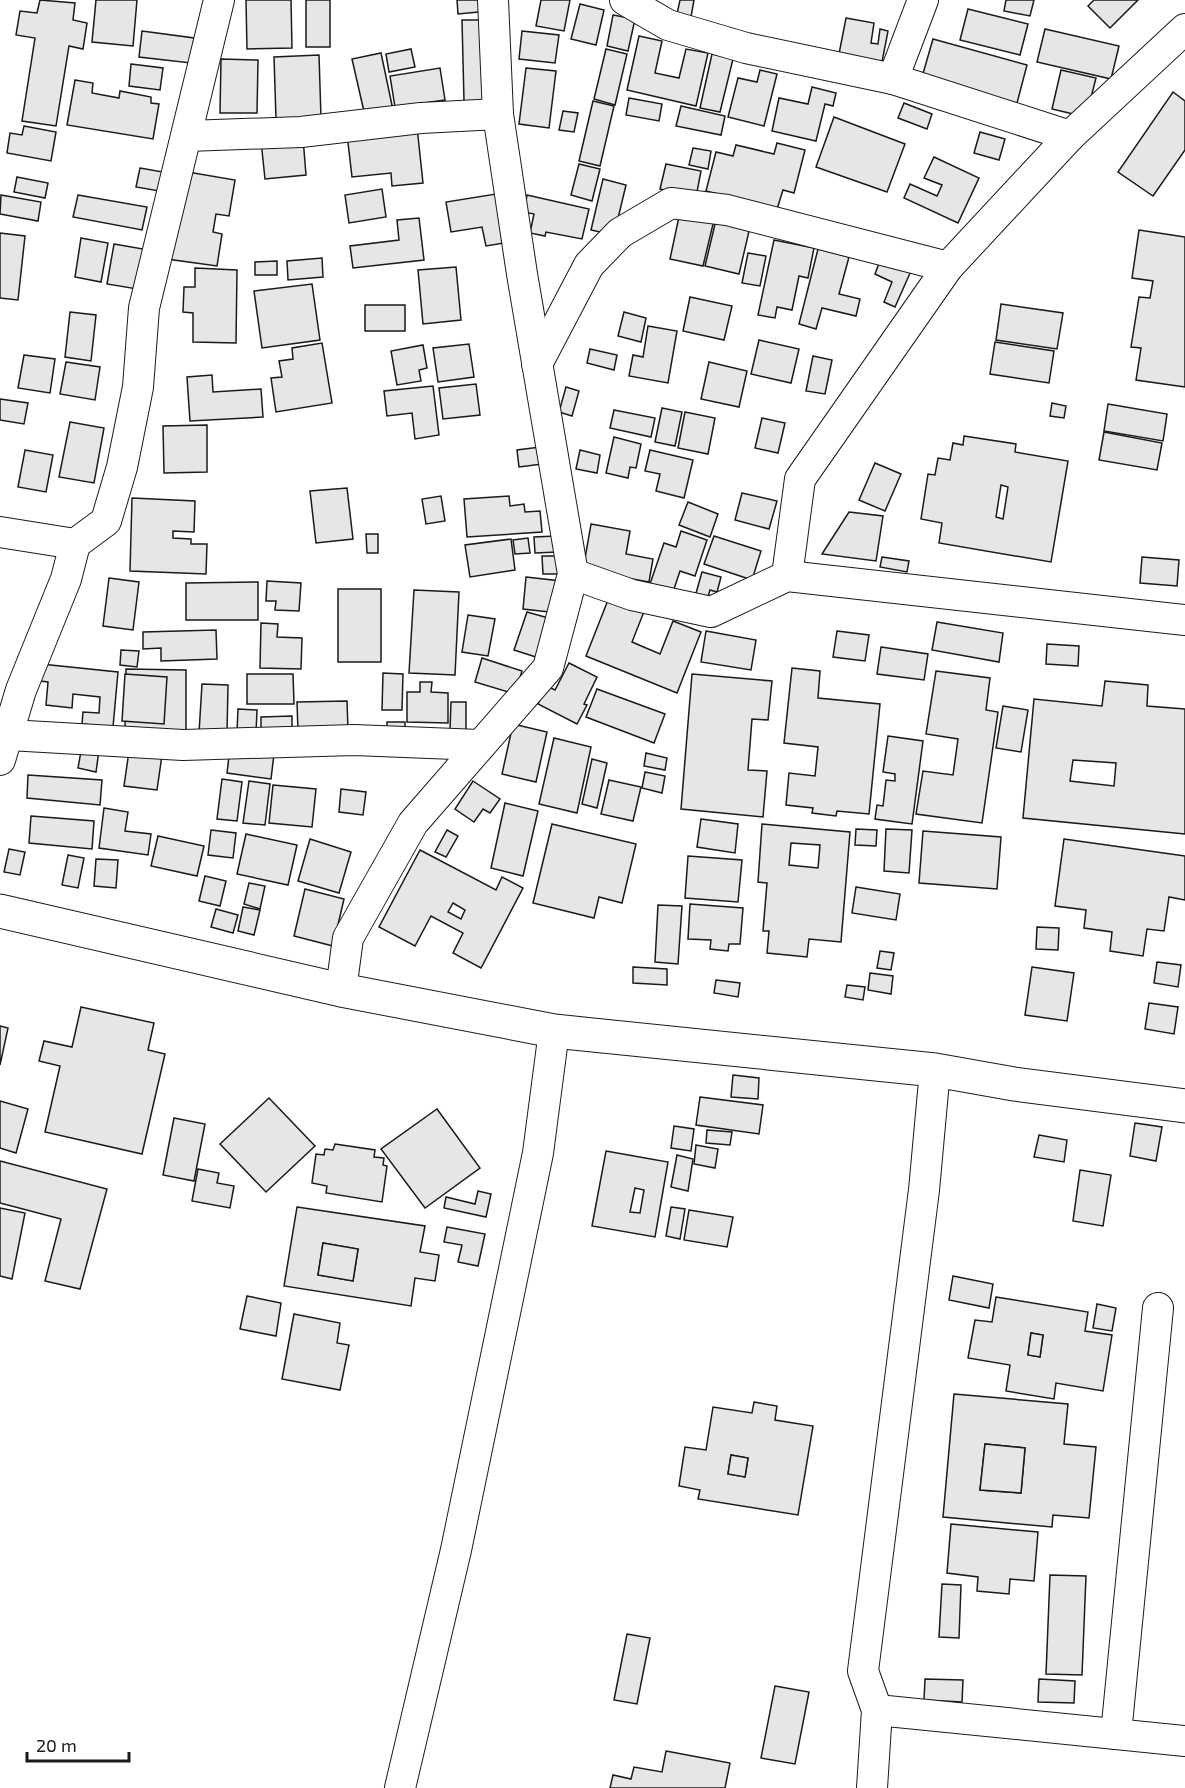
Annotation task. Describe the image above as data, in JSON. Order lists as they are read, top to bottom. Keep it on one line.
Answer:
{"scale_bar":"20 m"}
